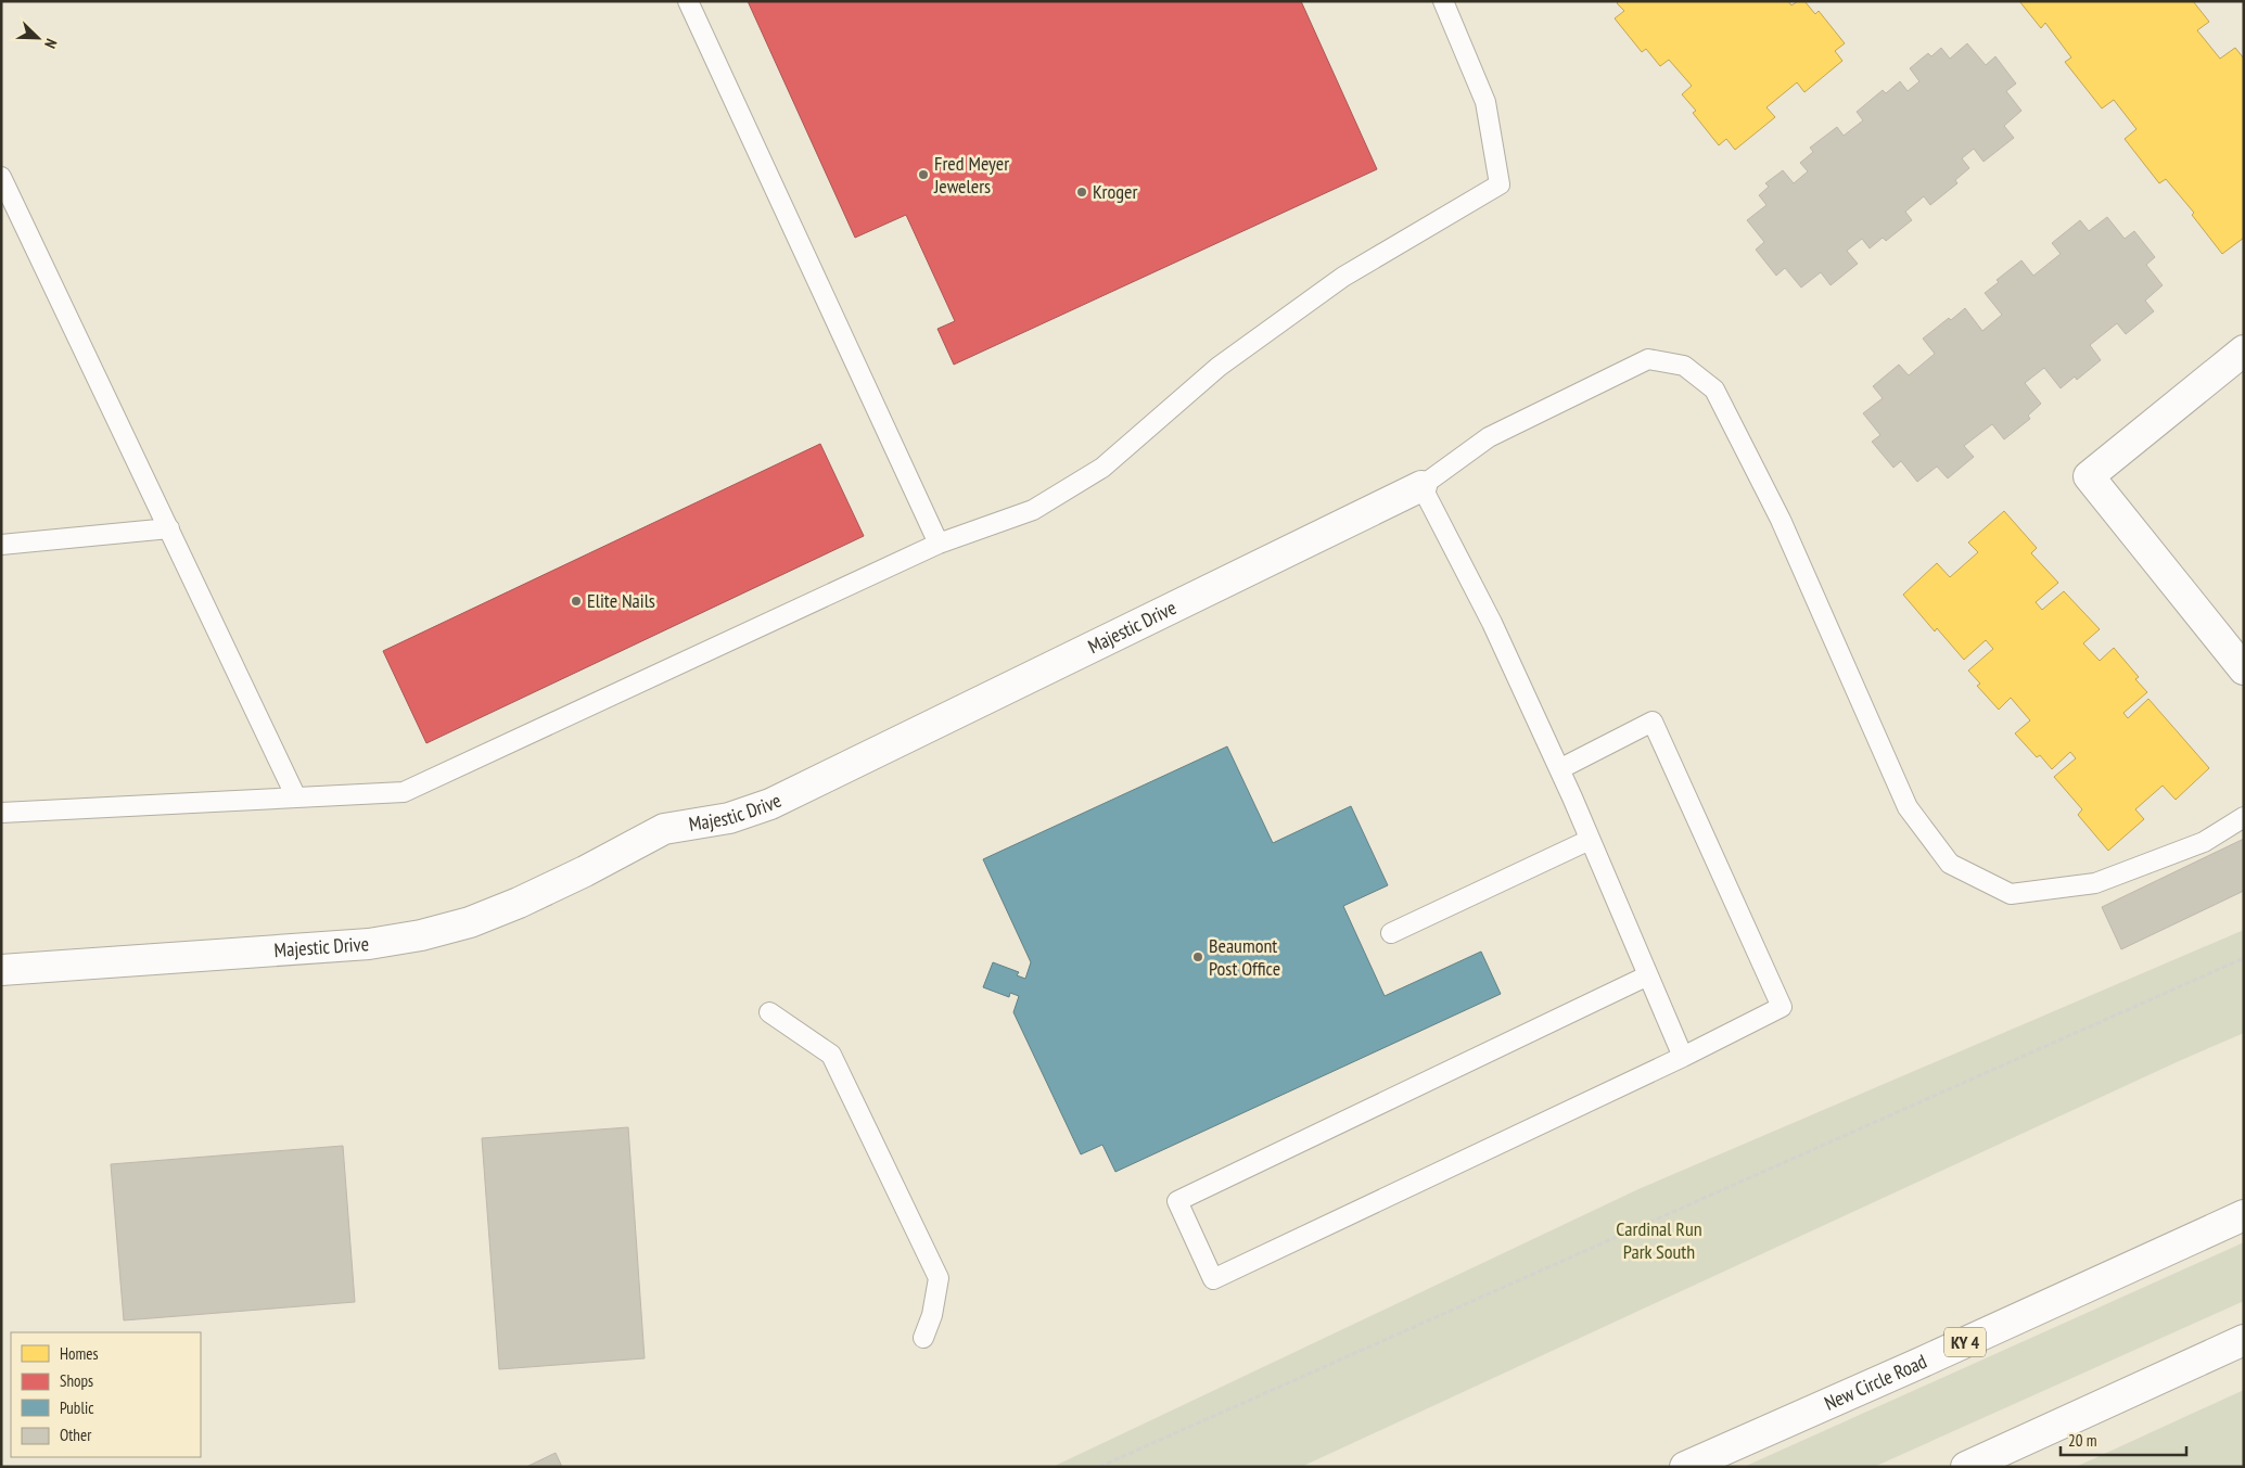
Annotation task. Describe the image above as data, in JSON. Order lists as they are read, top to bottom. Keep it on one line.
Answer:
{"streets":{"main road":["Majestic Drive","KY 4","New Circle Road"]},"parks":["Cardinal Run Park South"],"places":["Fred Meyer Jewelers","Kroger","Elite Nails","Beaumont Post Office"],"legend":["Homes","Shops","Public","Other"],"scale_bar":"20 m","north":"bottom right"}
